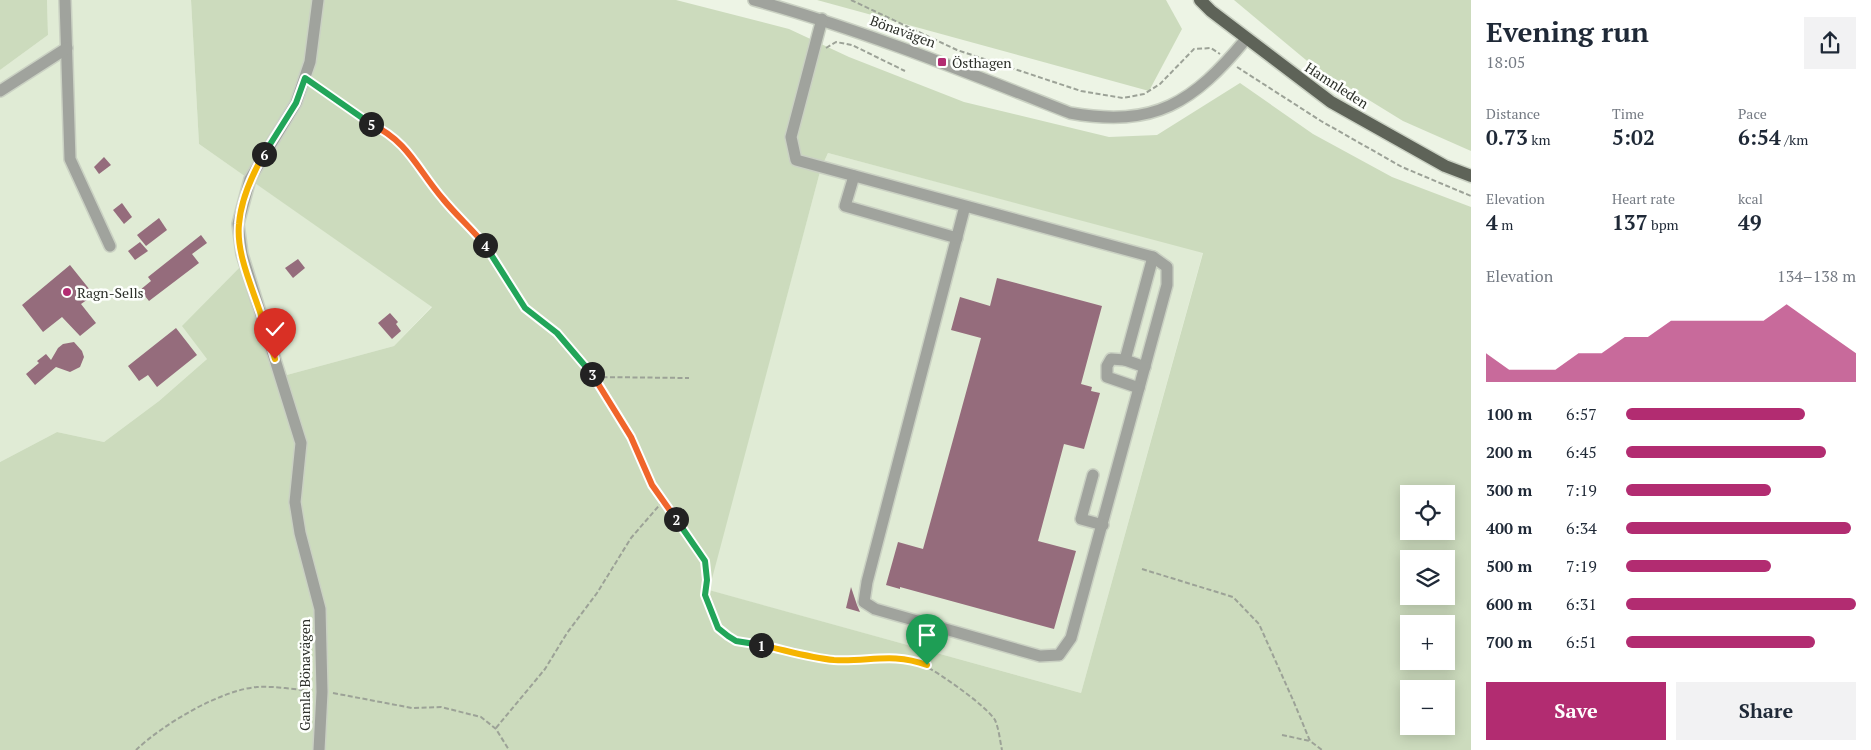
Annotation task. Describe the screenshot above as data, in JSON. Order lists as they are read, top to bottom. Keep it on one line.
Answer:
{"streets":{"main road":["Hamnleden"],"street":["Bönavägen","Gamla Bönavägen"]},"crossings":[["Bönavägen","Hamnleden"]],"places":{"transit":["Östhagen"],"other":["Ragn-Sells"]},"page":{"heading":["Evening run","18:05"],"stats":[["Distance","0.73 km"],["Time","5:02"],["Pace","6:54 /km"],["Elevation","4 m"],["Heart rate","137 bpm"],["kcal","49"]],"pins":["5","6","4","3","2","1"],"chart":["Elevation","134–138 m"],"list":[{"name":"100 m","note":"6:57"},{"name":"200 m","note":"6:45"},{"name":"300 m","note":"7:19"},{"name":"400 m","note":"6:34"},{"name":"500 m","note":"7:19"},{"name":"600 m","note":"6:31"},{"name":"700 m","note":"6:51"}],"map_buttons":["+","−"],"buttons":["Save","Share"]}}
